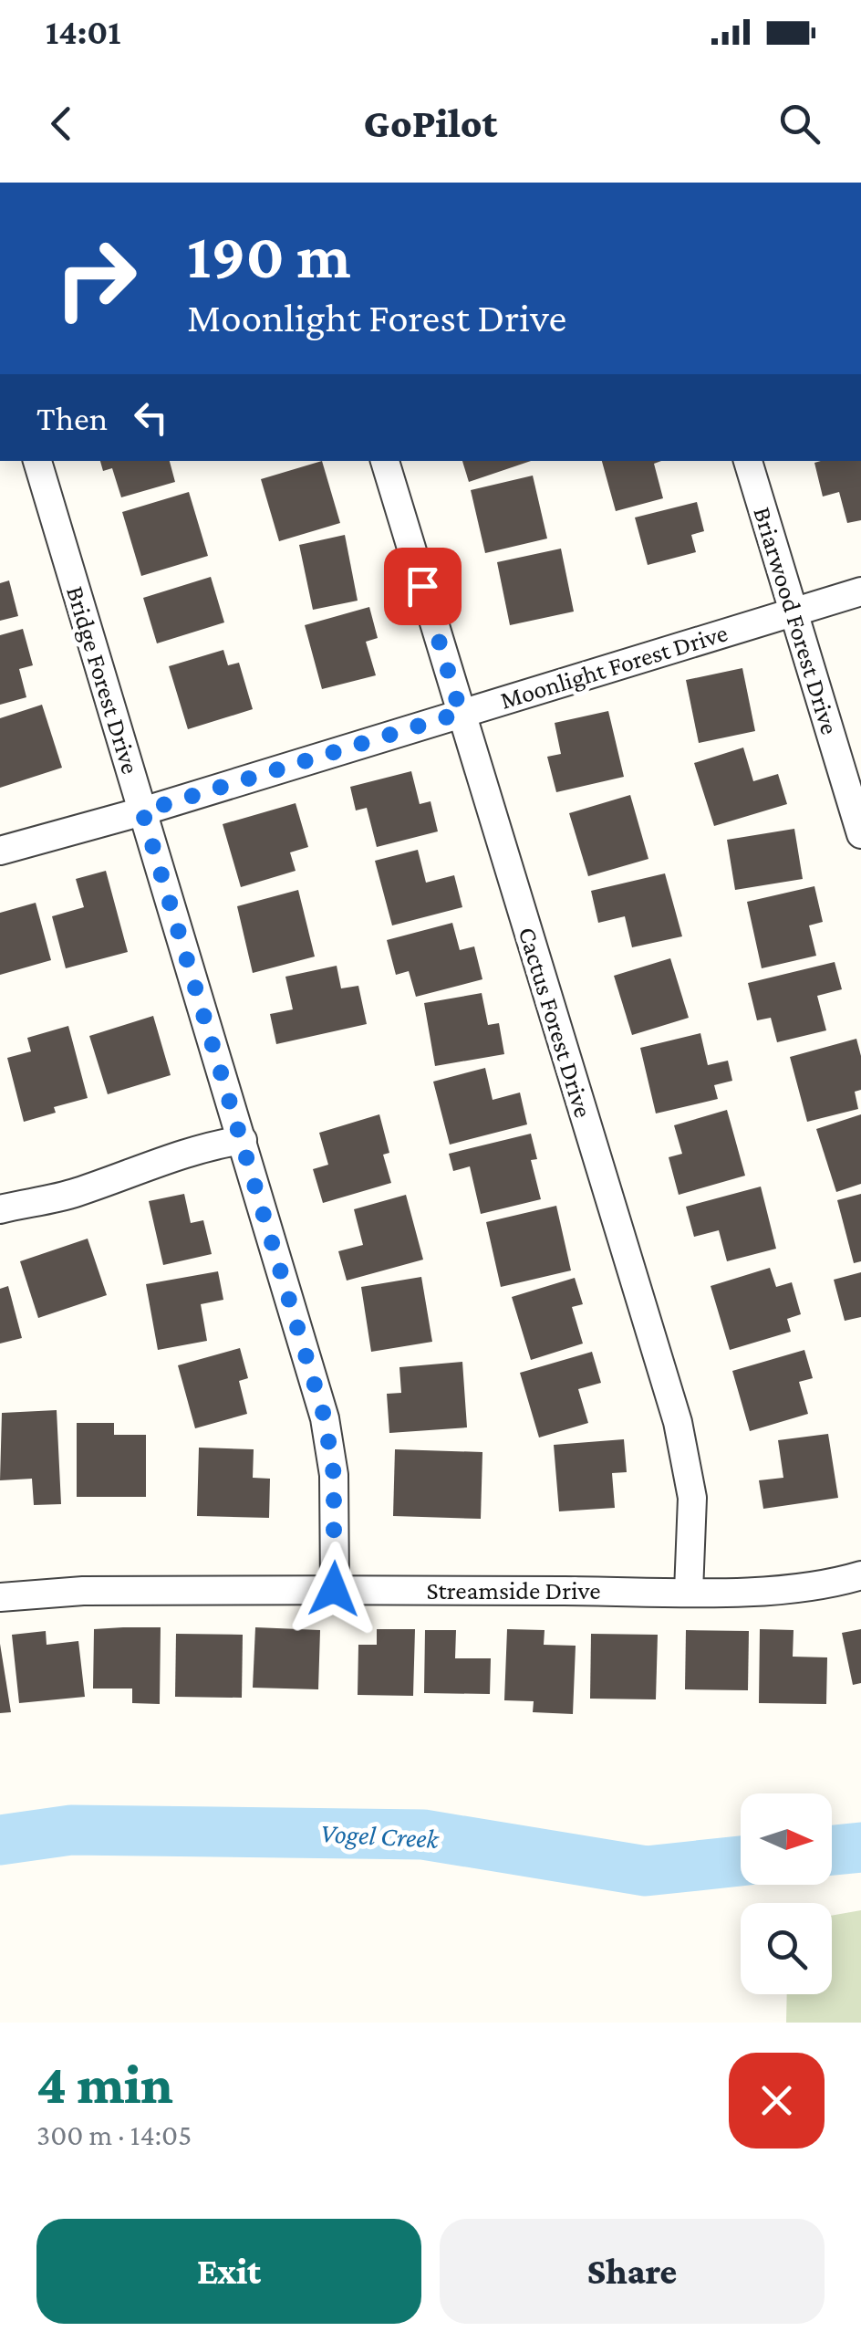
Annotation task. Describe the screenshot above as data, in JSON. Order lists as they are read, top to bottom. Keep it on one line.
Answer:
{"streets":{"street":["Briarwood Forest Drive","Moonlight Forest Drive","Bridge Forest Drive","Cactus Forest Drive","Streamside Drive"]},"crossings":[["Briarwood Forest Drive","Moonlight Forest Drive"],["Moonlight Forest Drive","Bridge Forest Drive"],["Moonlight Forest Drive","Cactus Forest Drive"],["Bridge Forest Drive","Streamside Drive"],["Cactus Forest Drive","Streamside Drive"]],"water":["Vogel Creek"],"north":"right","page":{"status":"14:01","header":"GoPilot","turn":["190 m","Moonlight Forest Drive"],"then":"Then","heading":["4 min","300 m · 14:05"],"buttons":["Exit","Share"]}}
